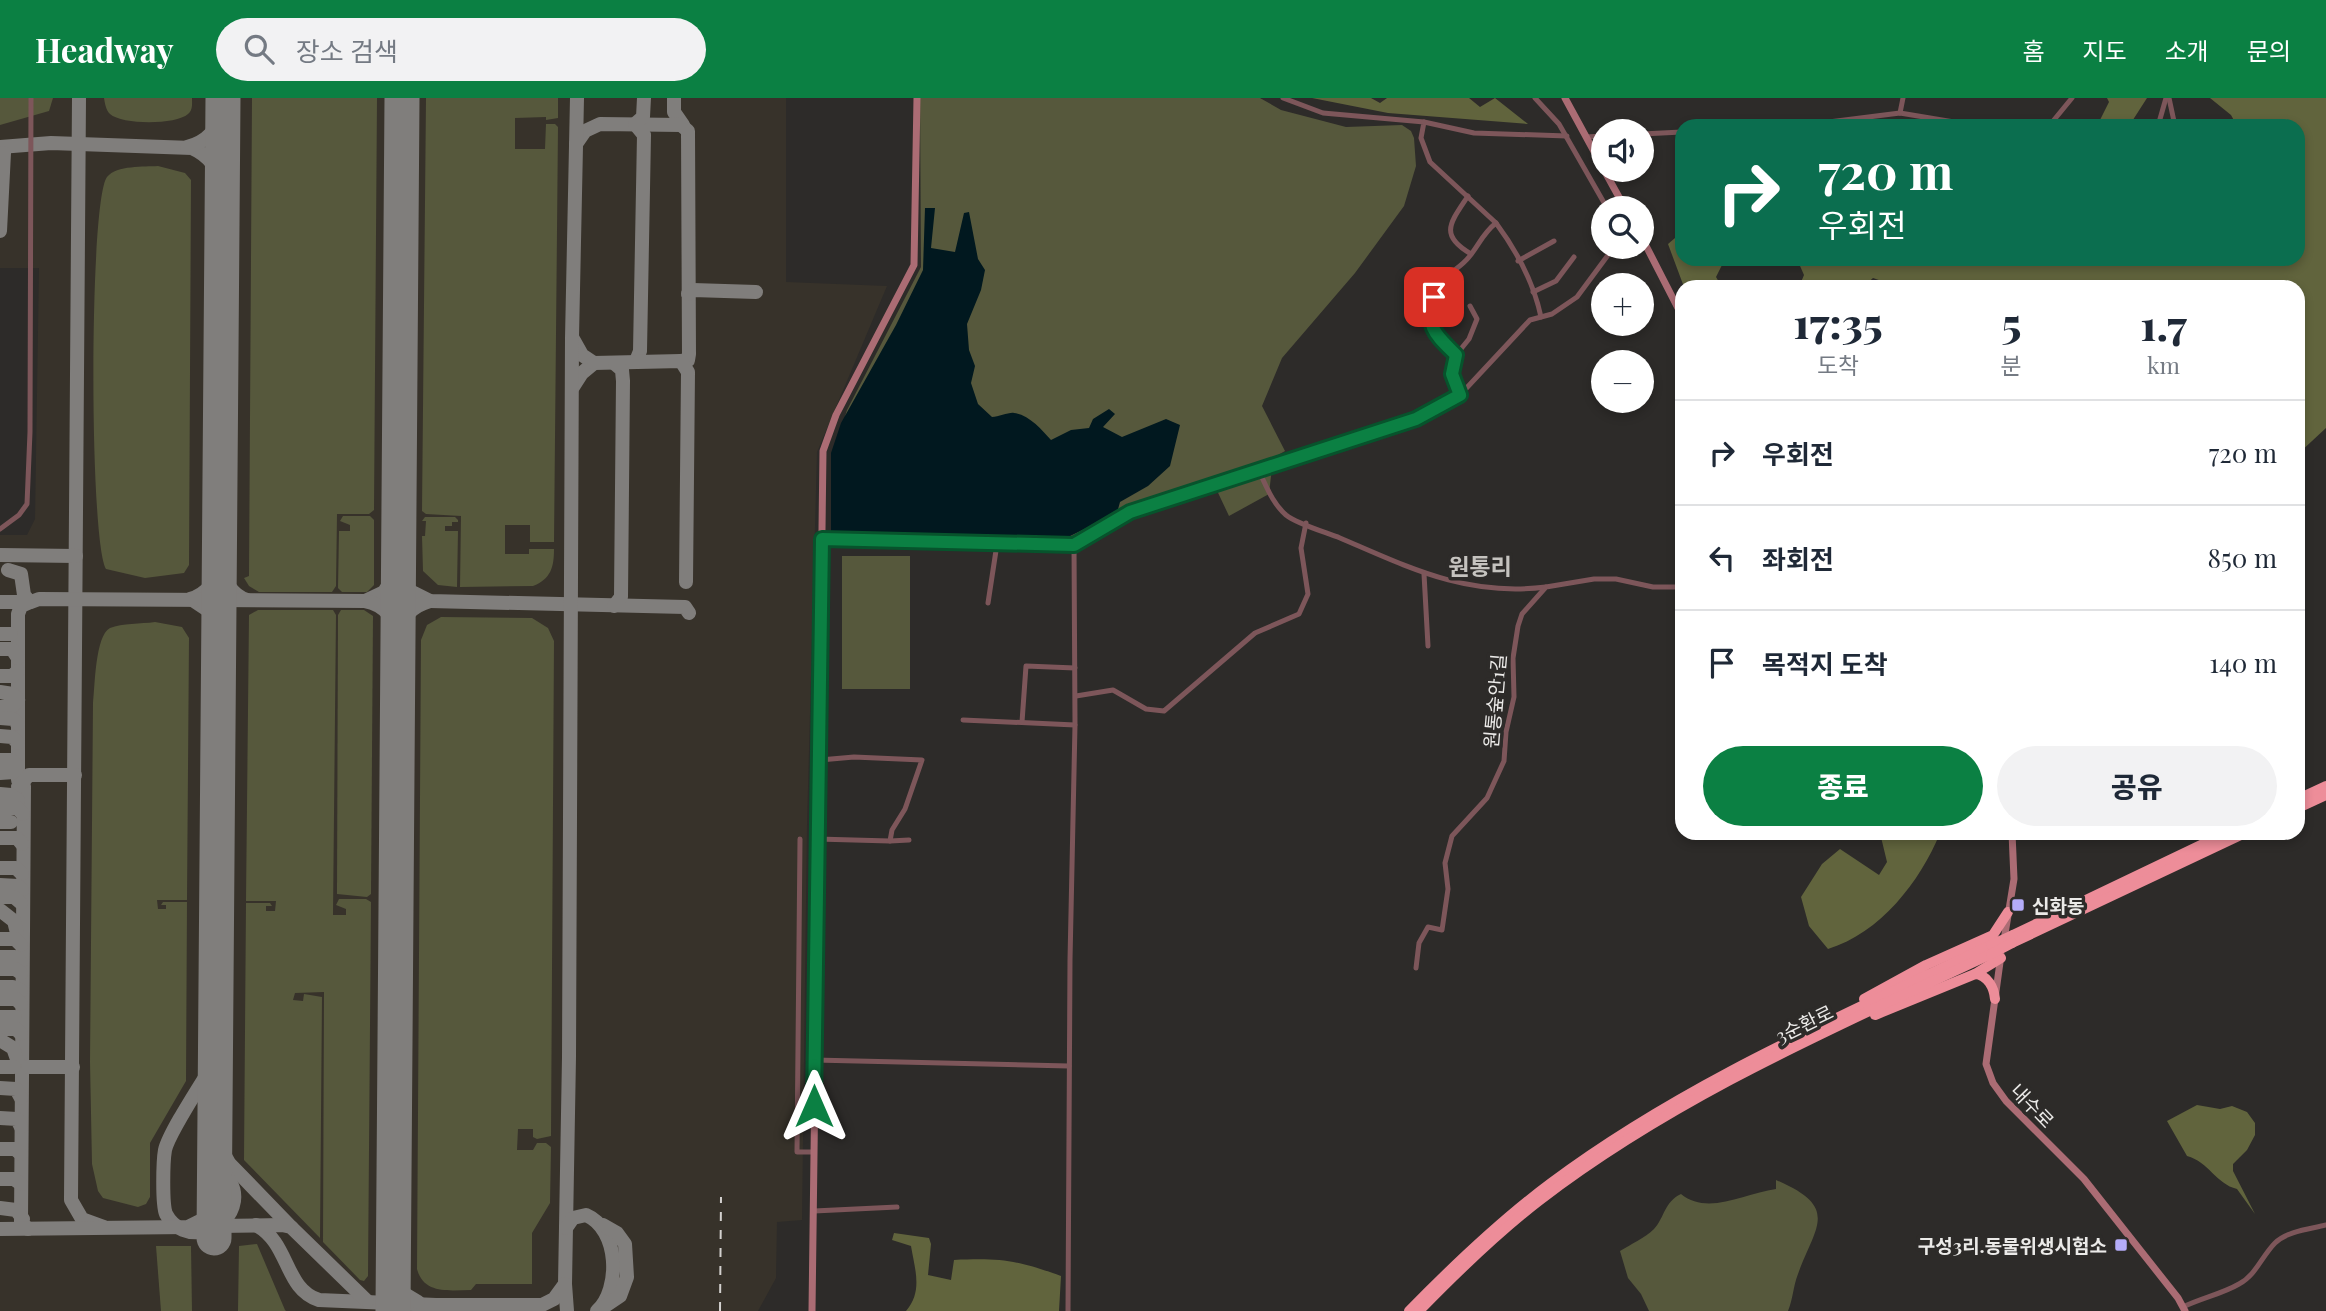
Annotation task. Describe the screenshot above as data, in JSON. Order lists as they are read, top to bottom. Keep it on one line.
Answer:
{"streets":{"highway":["3순환로"],"street":["원통숲안1길","내수로"]},"crossings":[["3순환로","내수로"]],"districts":["원통리"],"places":{"transit":["신화동","구성3리.동물위생시험소"]},"page":{"header":"Headway","search":"장소 검색","nav":["홈","지도","소개","문의"],"map_buttons":["+","−"],"turn":["720 m","우회전"],"eta":["17:35","도착","5","분","1.7","km"],"list":[{"name":"우회전","value":"720 m"},{"name":"좌회전","value":"850 m"},{"name":"목적지 도착","value":"140 m"}],"buttons":["종료","공유"]}}
